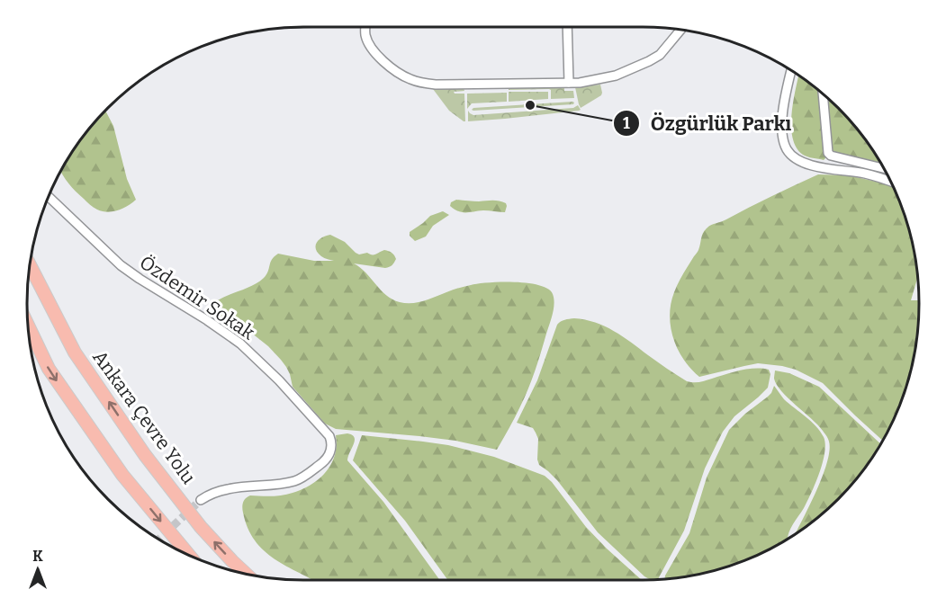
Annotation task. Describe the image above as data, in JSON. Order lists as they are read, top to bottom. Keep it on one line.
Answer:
{"streets":{"highway":["Ankara Çevre Yolu"],"street":["Özdemir Sokak"]},"places":["Özgürlük Parkı"],"north":"top"}
